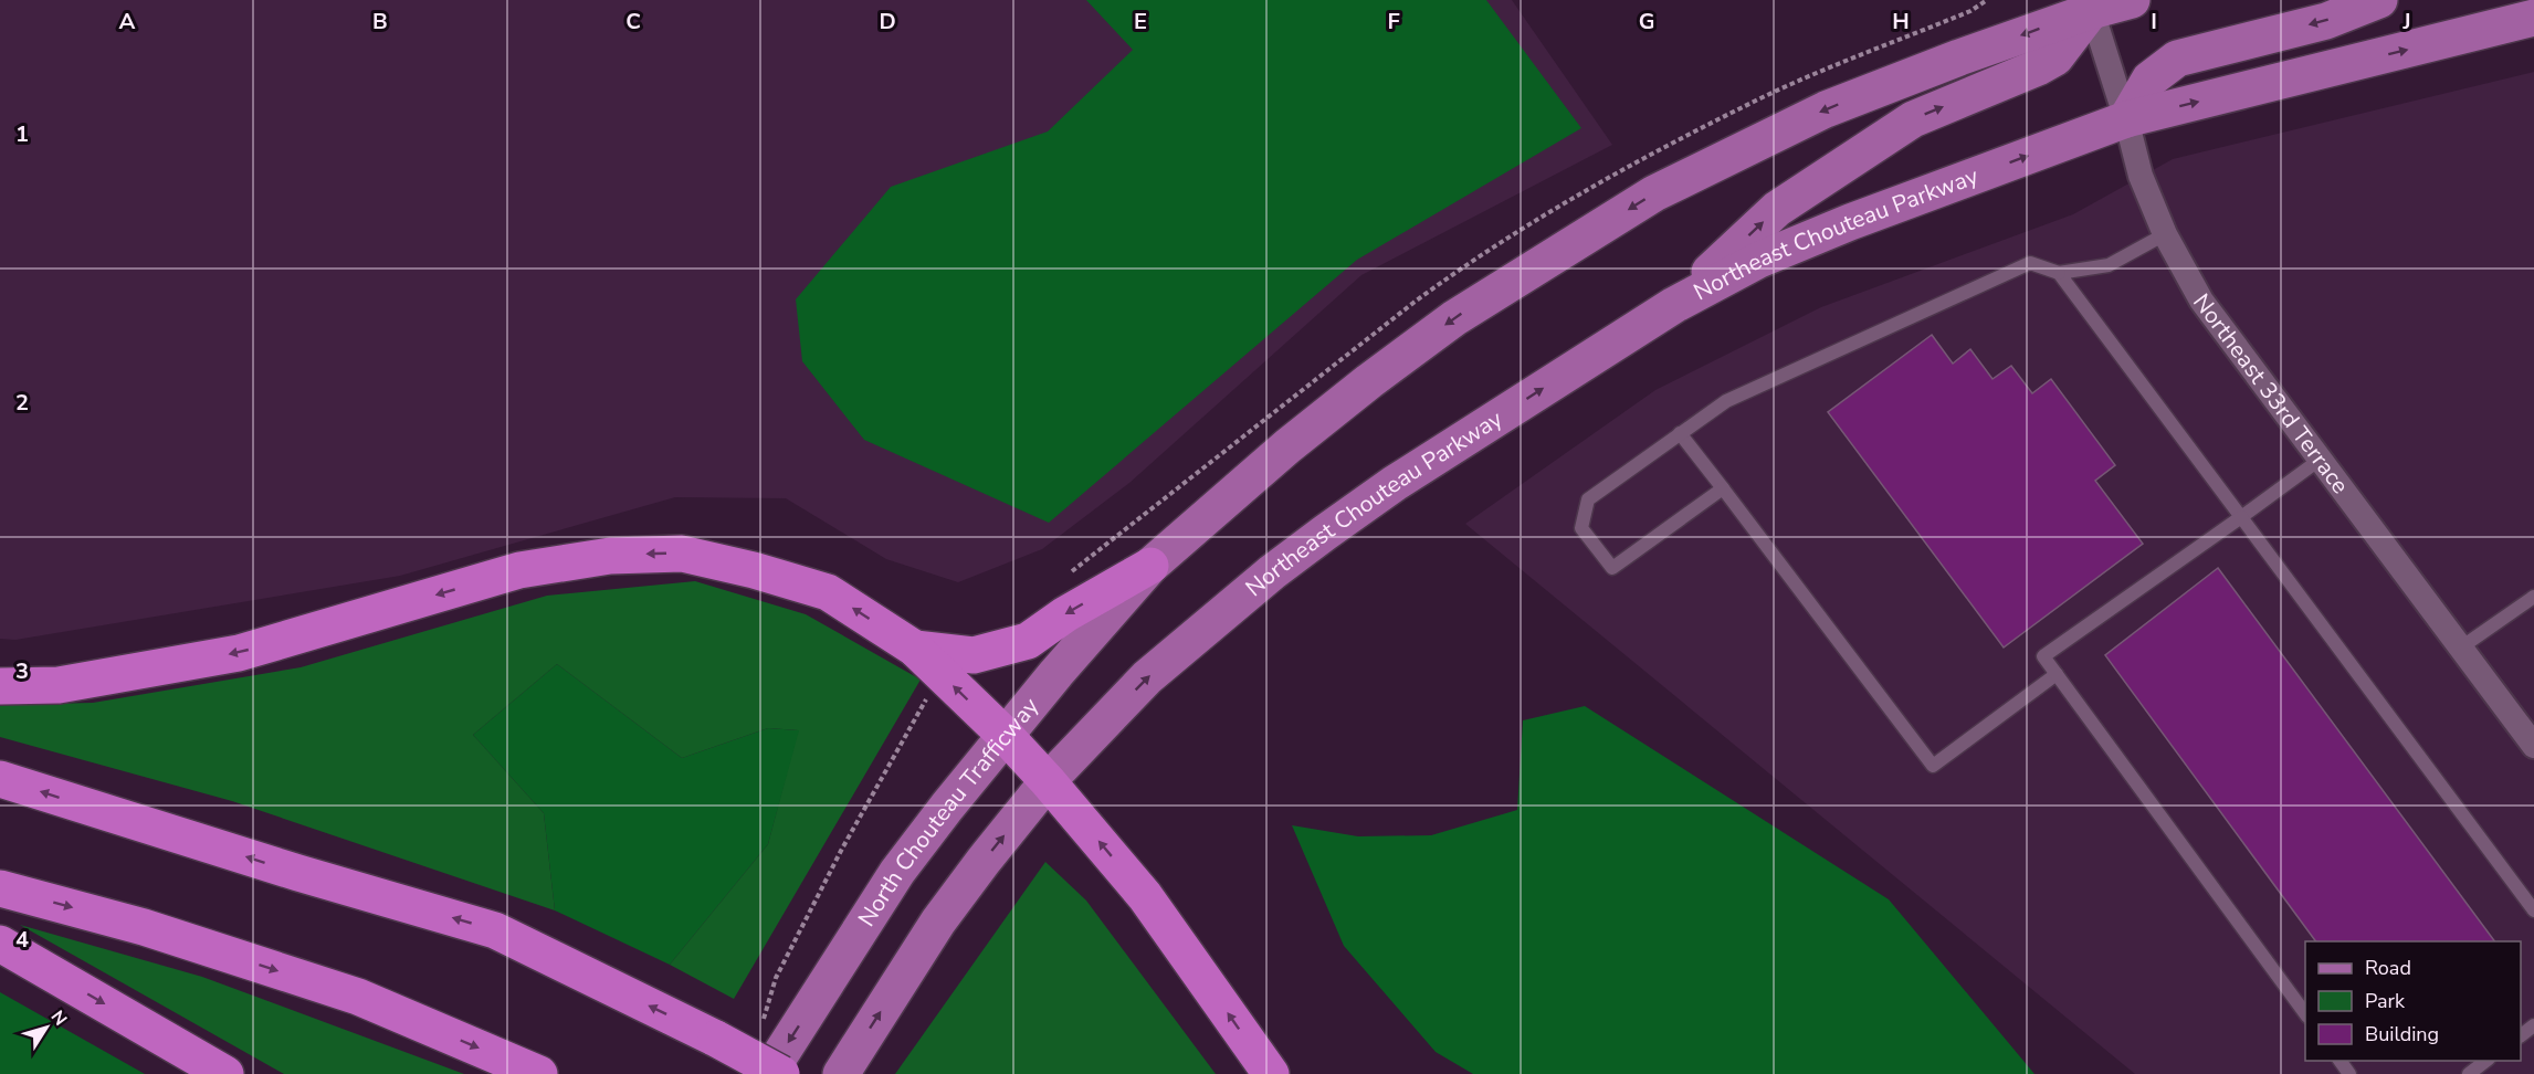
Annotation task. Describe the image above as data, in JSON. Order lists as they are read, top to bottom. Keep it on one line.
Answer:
{"streets":{"main road":["Northeast Chouteau Parkway","North Chouteau Trafficway"],"street":["Northeast 33rd Terrace"]},"crossings":[["Northeast Chouteau Parkway","Northeast 33rd Terrace"]],"legend":["Road","Park","Building"],"north":"top right","grid":{"columns":["A","B","C","D","E","F","G","H","I","J"],"rows":["1","2","3","4"]}}
